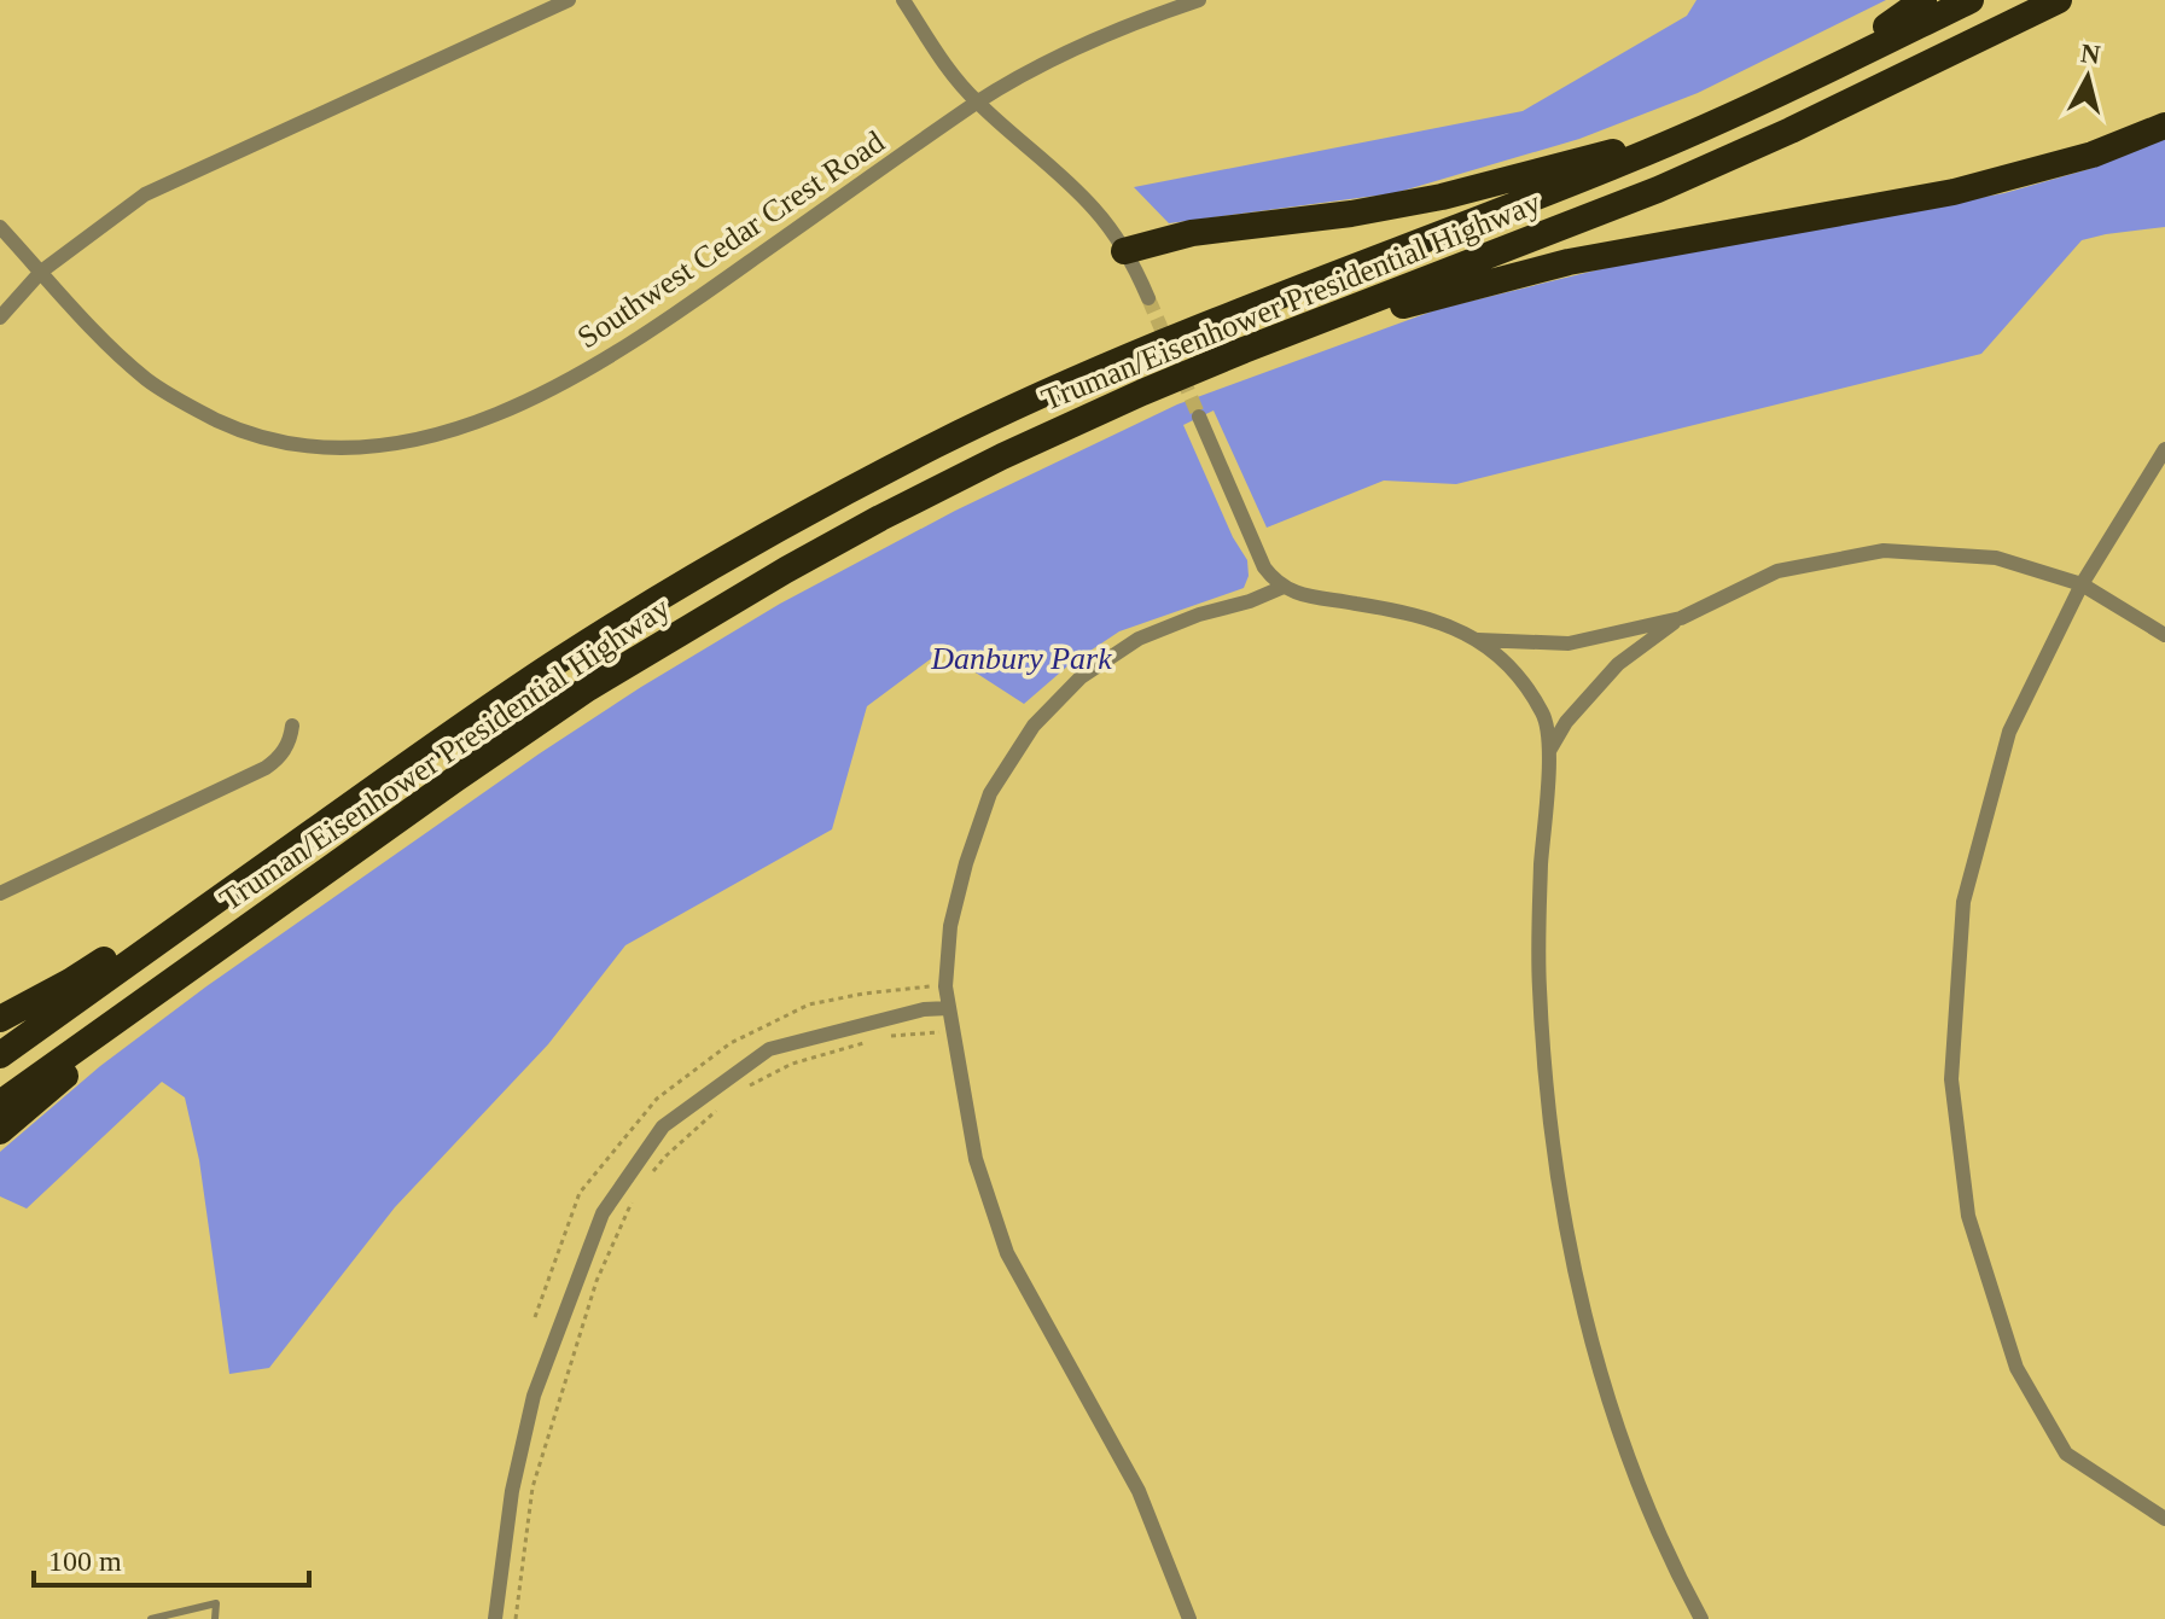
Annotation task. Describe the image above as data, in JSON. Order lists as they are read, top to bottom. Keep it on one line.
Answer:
{"streets":{"highway":["Truman/Eisenhower Presidential Highway"],"street":["Southwest Cedar Crest Road"]},"parks":["Danbury Park"],"scale_bar":"100 m","north":"top"}
